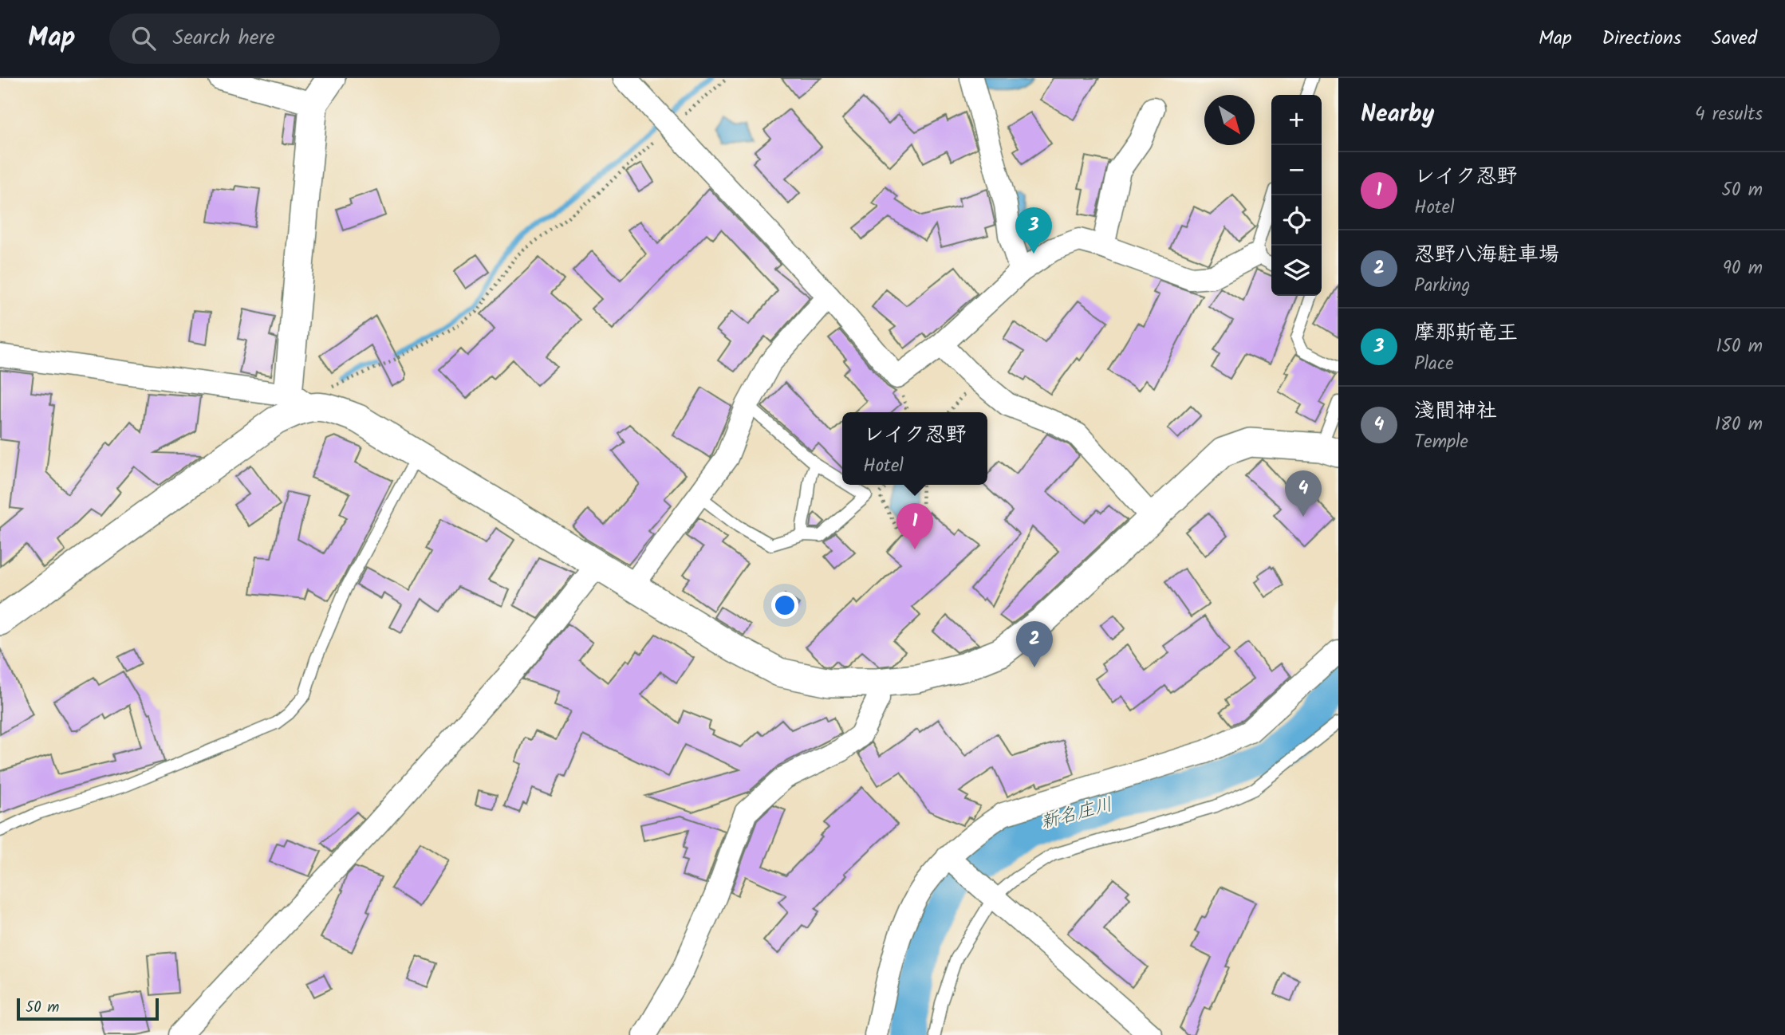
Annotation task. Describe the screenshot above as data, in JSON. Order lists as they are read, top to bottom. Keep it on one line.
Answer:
{"water":["新名庄川"],"scale_bar":"50 m","north":"bottom right","page":{"header":"Map","search":"Search here","nav":["Map","Directions","Saved"],"heading":["Nearby","4 results"],"map_buttons":["+","−"],"list":[{"mark":"1","name":"レイク忍野","note":"Hotel","value":"50 m"},{"mark":"2","name":"忍野八海駐車場","note":"Parking","value":"90 m"},{"mark":"3","name":"摩那斯竜王","note":"Place","value":"150 m"},{"mark":"4","name":"淺間神社","note":"Temple","value":"180 m"}],"pins":["3","4","1","2"],"popup":["レイク忍野","Hotel"],"scale":"50 m"}}
